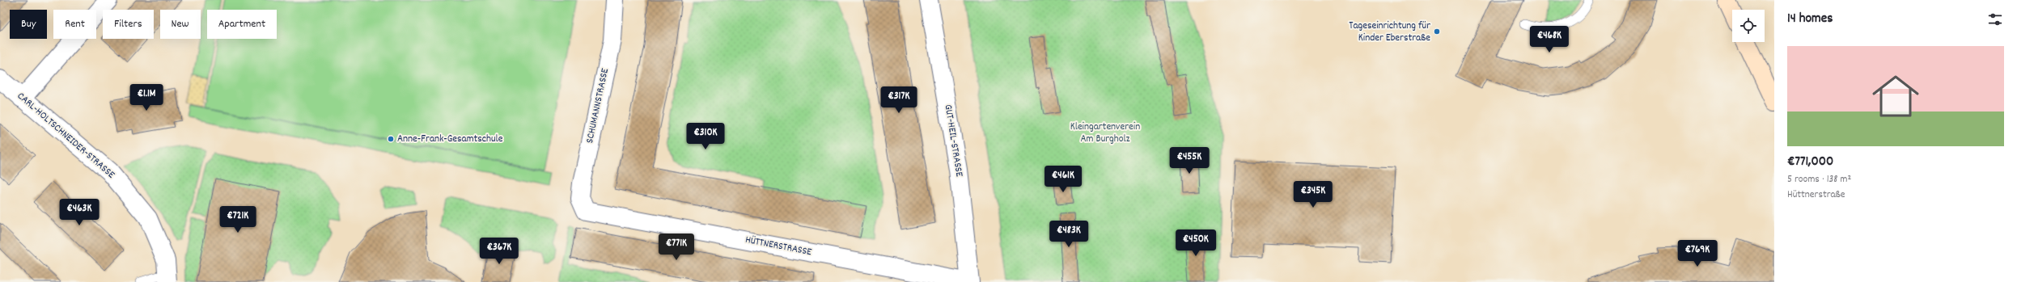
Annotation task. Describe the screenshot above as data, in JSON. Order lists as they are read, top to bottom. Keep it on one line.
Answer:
{"streets":{"street":["SCHUMANNSTRASSE","CARL-HOLTSCHNEIDER-STRASSE","GUT-HEIL-STRASSE","HÜTTNERSTRASSE"]},"crossings":[["SCHUMANNSTRASSE","HÜTTNERSTRASSE"],["GUT-HEIL-STRASSE","HÜTTNERSTRASSE"]],"parks":["Kleingartenverein Am Burgholz"],"places":["Tageseinrichtung für Kinder Eberstraße","Anne-Frank-Gesamtschule"],"page":{"heading":"14 homes","chip":["Buy","Rent","Filters","New","Apartment"],"price":["€468K","€1.1M","€317K","€310K","€455K","€461K","€345K","€463K","€721K","€483K","€450K","€771K","€367K","€769K"],"list":[{"name":"€771,000","note":"5 rooms · 138 m² · Hüttnerstraße"}]}}
